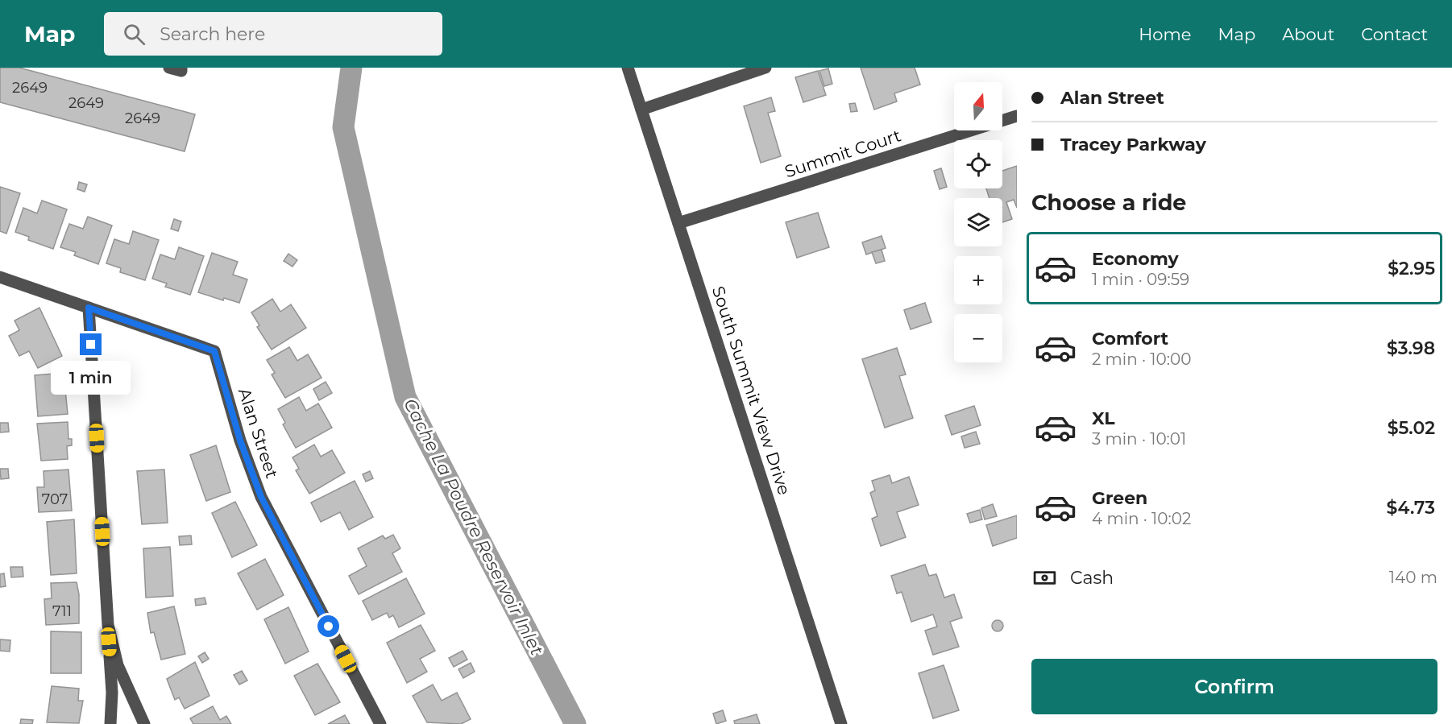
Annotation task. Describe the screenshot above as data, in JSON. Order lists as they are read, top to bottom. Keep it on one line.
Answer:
{"streets":{"street":["Summit Court","South Summit View Drive","Alan Street"]},"crossings":[["Summit Court","South Summit View Drive"]],"water":["Cache La Poudre Reservoir Inlet"],"house_numbers":["2649","2649","2649","707","711"],"north":"top","page":{"header":"Map","search":"Search here","nav":["Home","Map","About","Contact"],"banner":["Alan Street","Tracey Parkway"],"map_buttons":["+","−"],"heading":"Choose a ride","list":[{"name":"Economy","note":"1 min · 09:59","value":"$2.95"},{"name":"Comfort","note":"2 min · 10:00","value":"$3.98"},{"name":"XL","note":"3 min · 10:01","value":"$5.02"},{"name":"Green","note":"4 min · 10:02","value":"$4.73"}],"bubble":"1 min","pay":["Cash","140 m"],"buttons":"Confirm"}}
